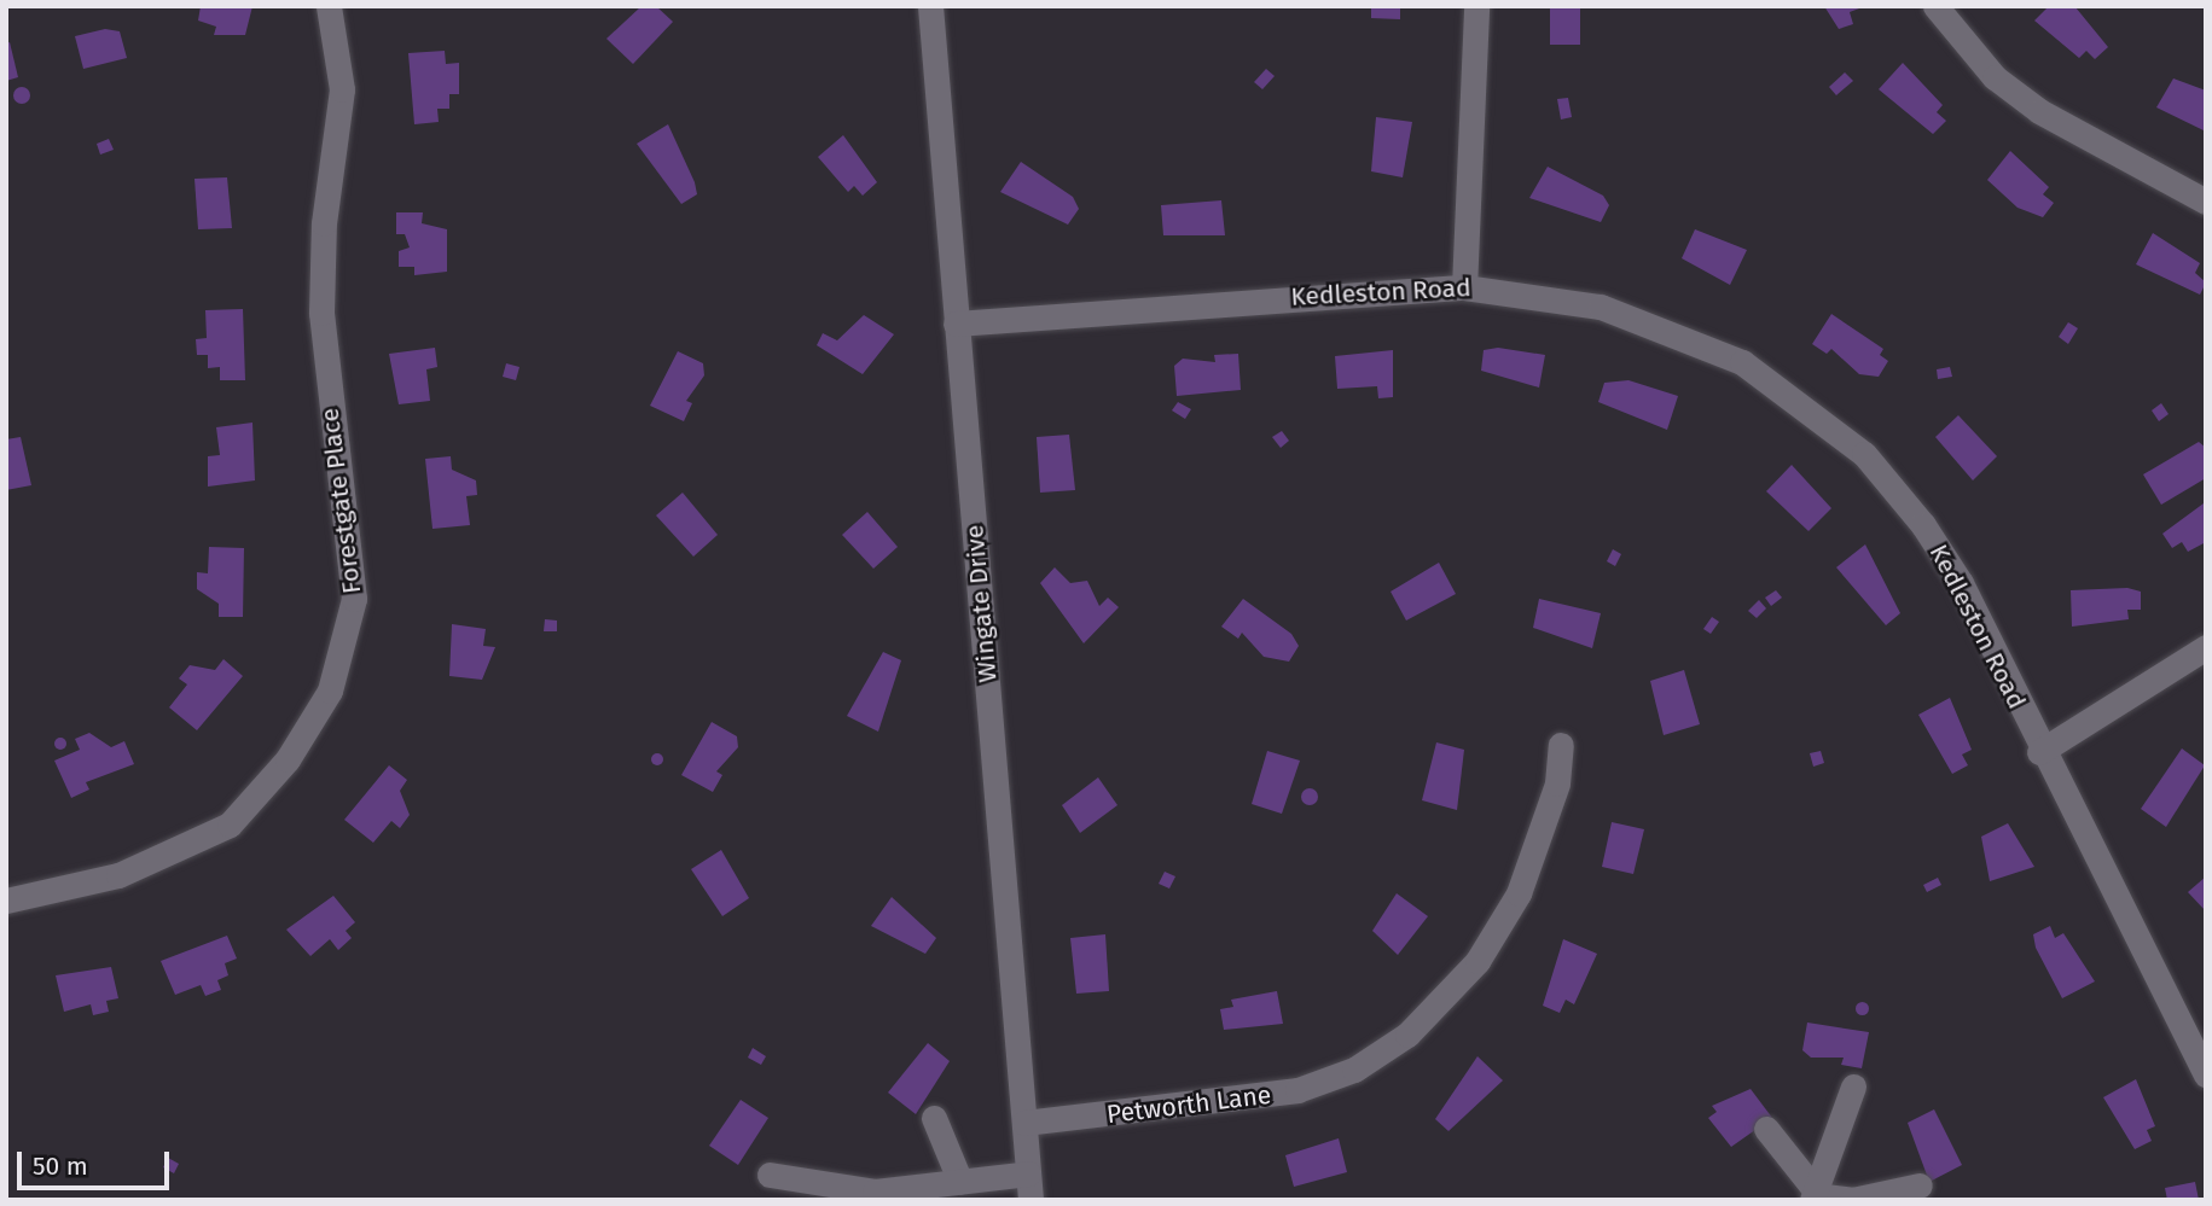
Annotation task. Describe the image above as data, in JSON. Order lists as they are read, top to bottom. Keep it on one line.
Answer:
{"streets":{"street":["Kedleston Road","Forestgate Place","Wingate Drive","Petworth Lane"]},"crossings":[["Kedleston Road","Wingate Drive"],["Wingate Drive","Petworth Lane"]],"scale_bar":"50 m"}
